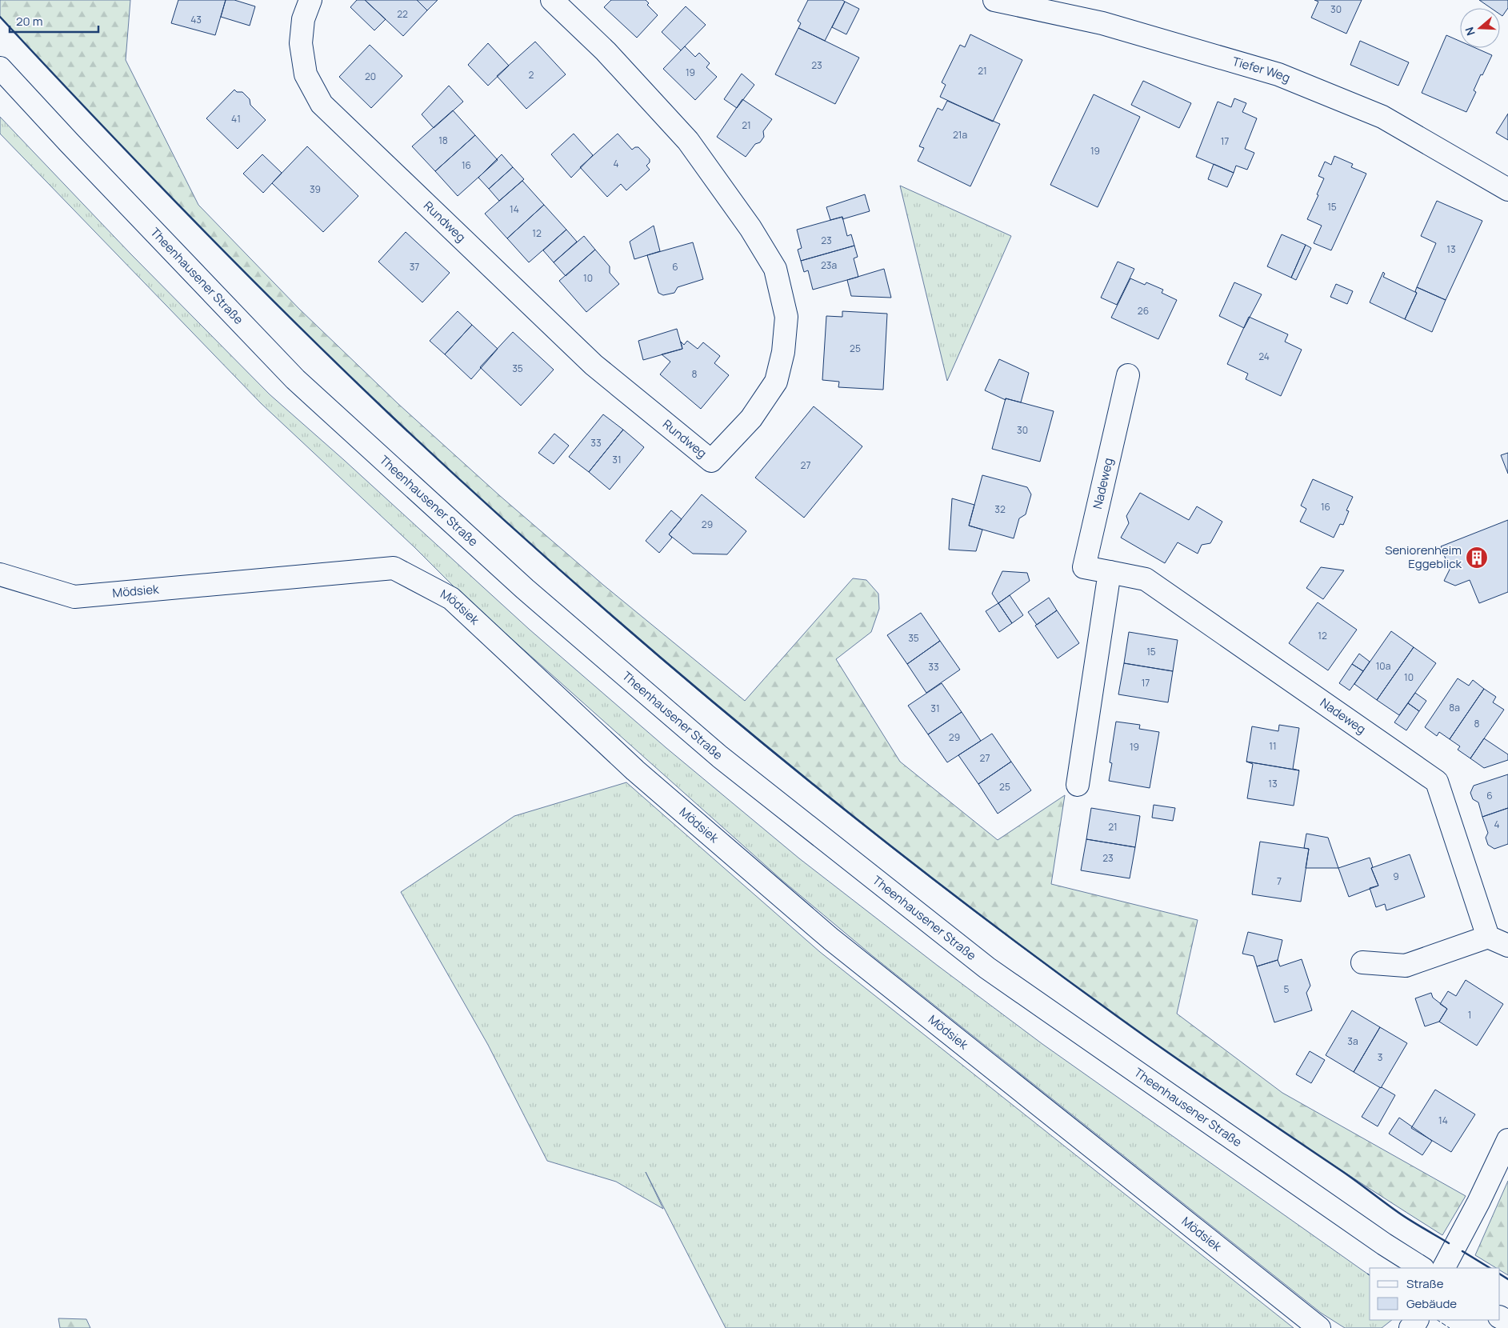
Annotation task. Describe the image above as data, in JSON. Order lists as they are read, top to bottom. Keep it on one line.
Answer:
{"streets":{"street":["Tiefer Weg","Rundweg","Theenhausener Straße","Nadeweg","Mödsiek"]},"places":{"building":["Seniorenheim Eggeblick"]},"house_numbers":["30","22","43","23","21","19","2","20","41","21","21a","18","17","19","4","16","39","15","14","12","23","13","23a","37","6","10","26","25","24","35","8","30","33","31","27","16","32","29","12","35","15","10a","33","10","17","8a","31","8","29","11","19","27","13","25","6","4","21","23","9","7","5","1","3a","3","14"],"legend":["Straße","Gebäude"],"scale_bar":"20 m","north":"left"}
